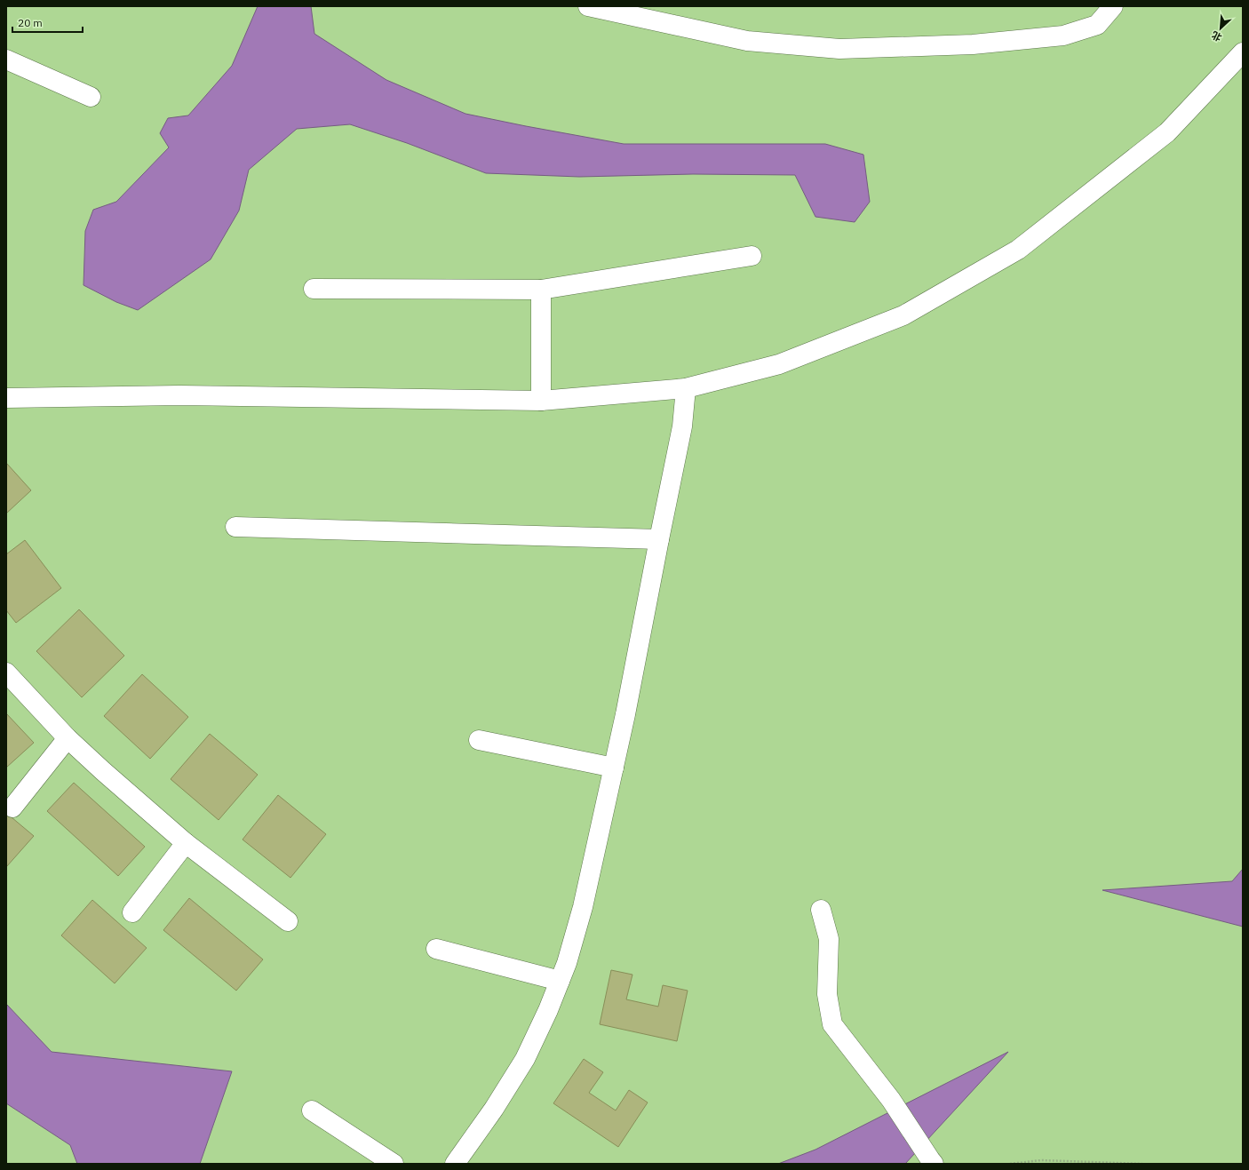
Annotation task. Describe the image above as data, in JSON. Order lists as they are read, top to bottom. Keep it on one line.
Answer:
{"scale_bar":"20 m","north":"bottom left"}
